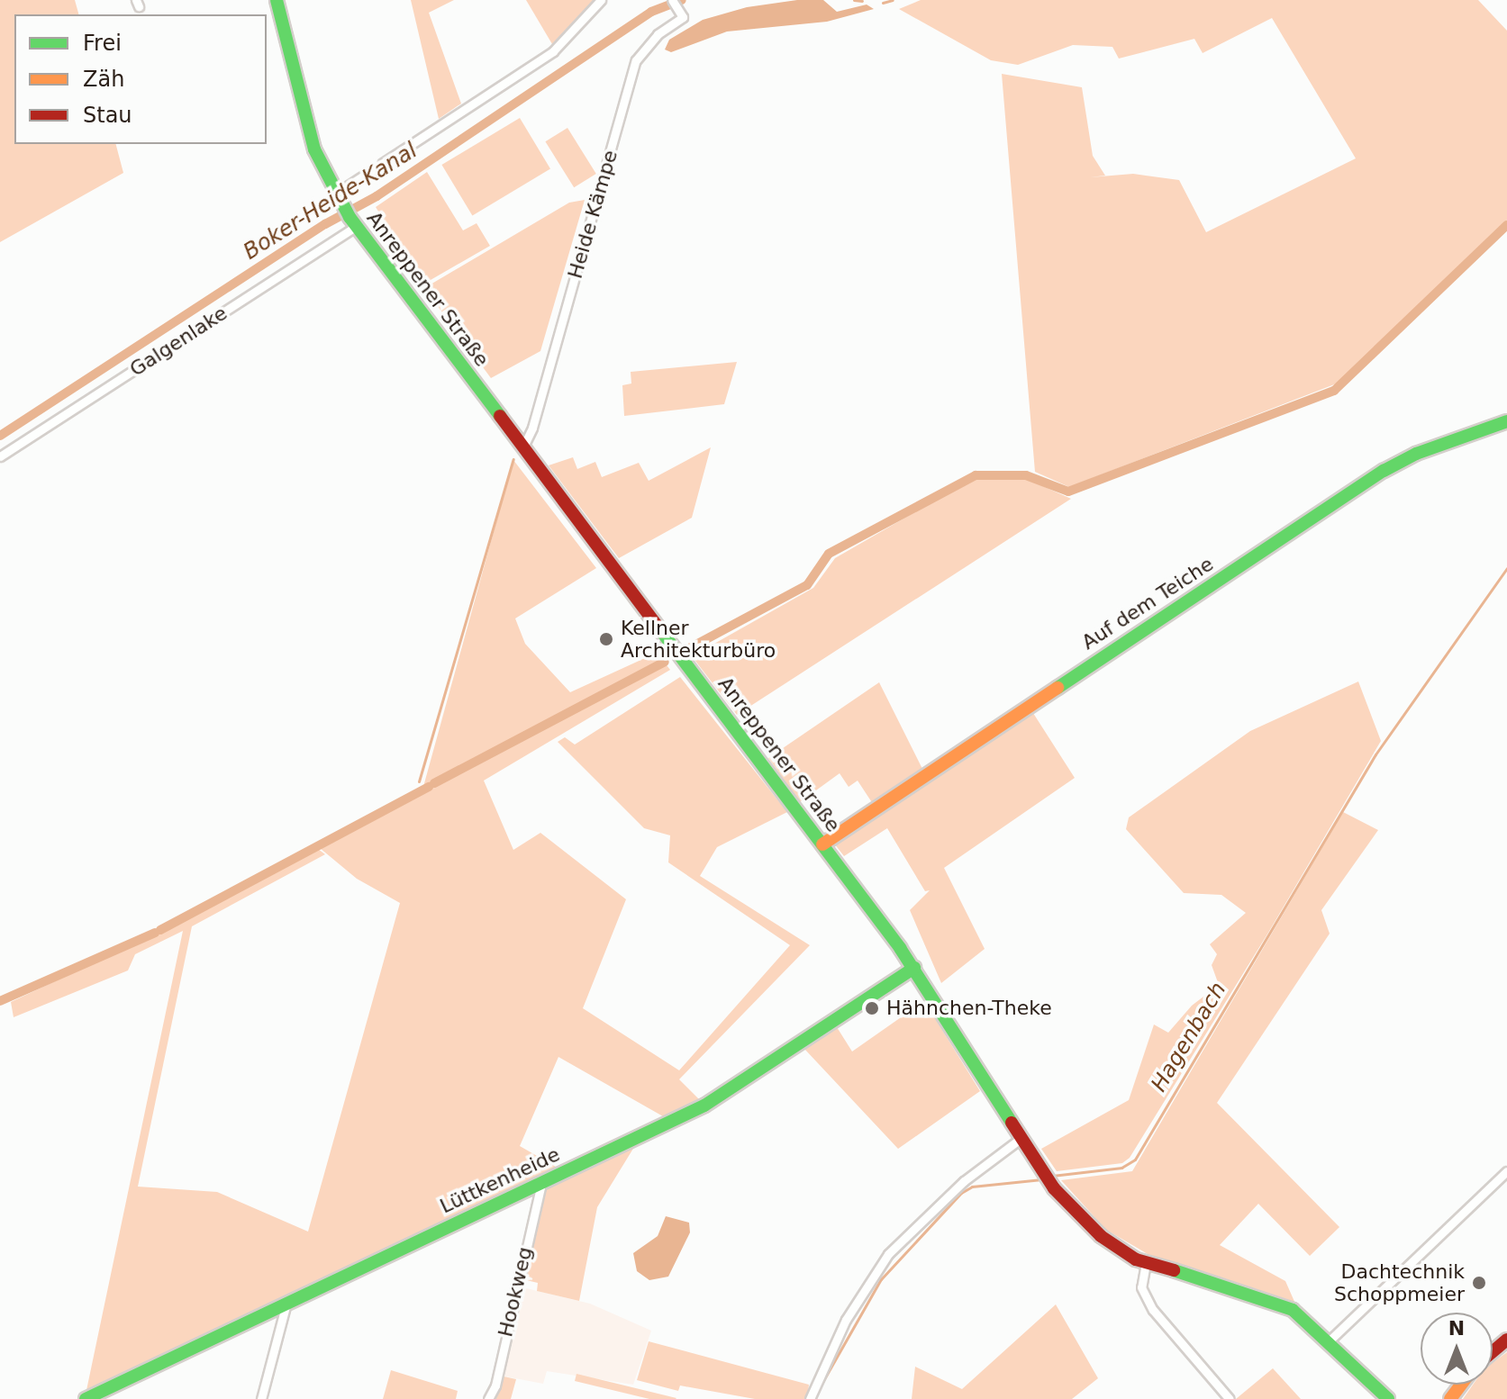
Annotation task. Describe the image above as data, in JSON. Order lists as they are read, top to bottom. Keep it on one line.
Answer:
{"streets":{"street":["Heide Kämpe","Anreppener Straße","Galgenlake","Auf dem Teiche","Lüttkenheide","Hookweg"]},"crossings":[["Heide Kämpe","Anreppener Straße"],["Anreppener Straße","Galgenlake"],["Anreppener Straße","Auf dem Teiche"],["Anreppener Straße","Lüttkenheide"],["Lüttkenheide","Hookweg"]],"water":["Boker-Heide-Kanal","Hagenbach"],"places":["Kellner Architekturbüro","Hähnchen-Theke","Dachtechnik Schoppmeier"],"legend":["Frei","Zäh","Stau"],"north":"top"}
